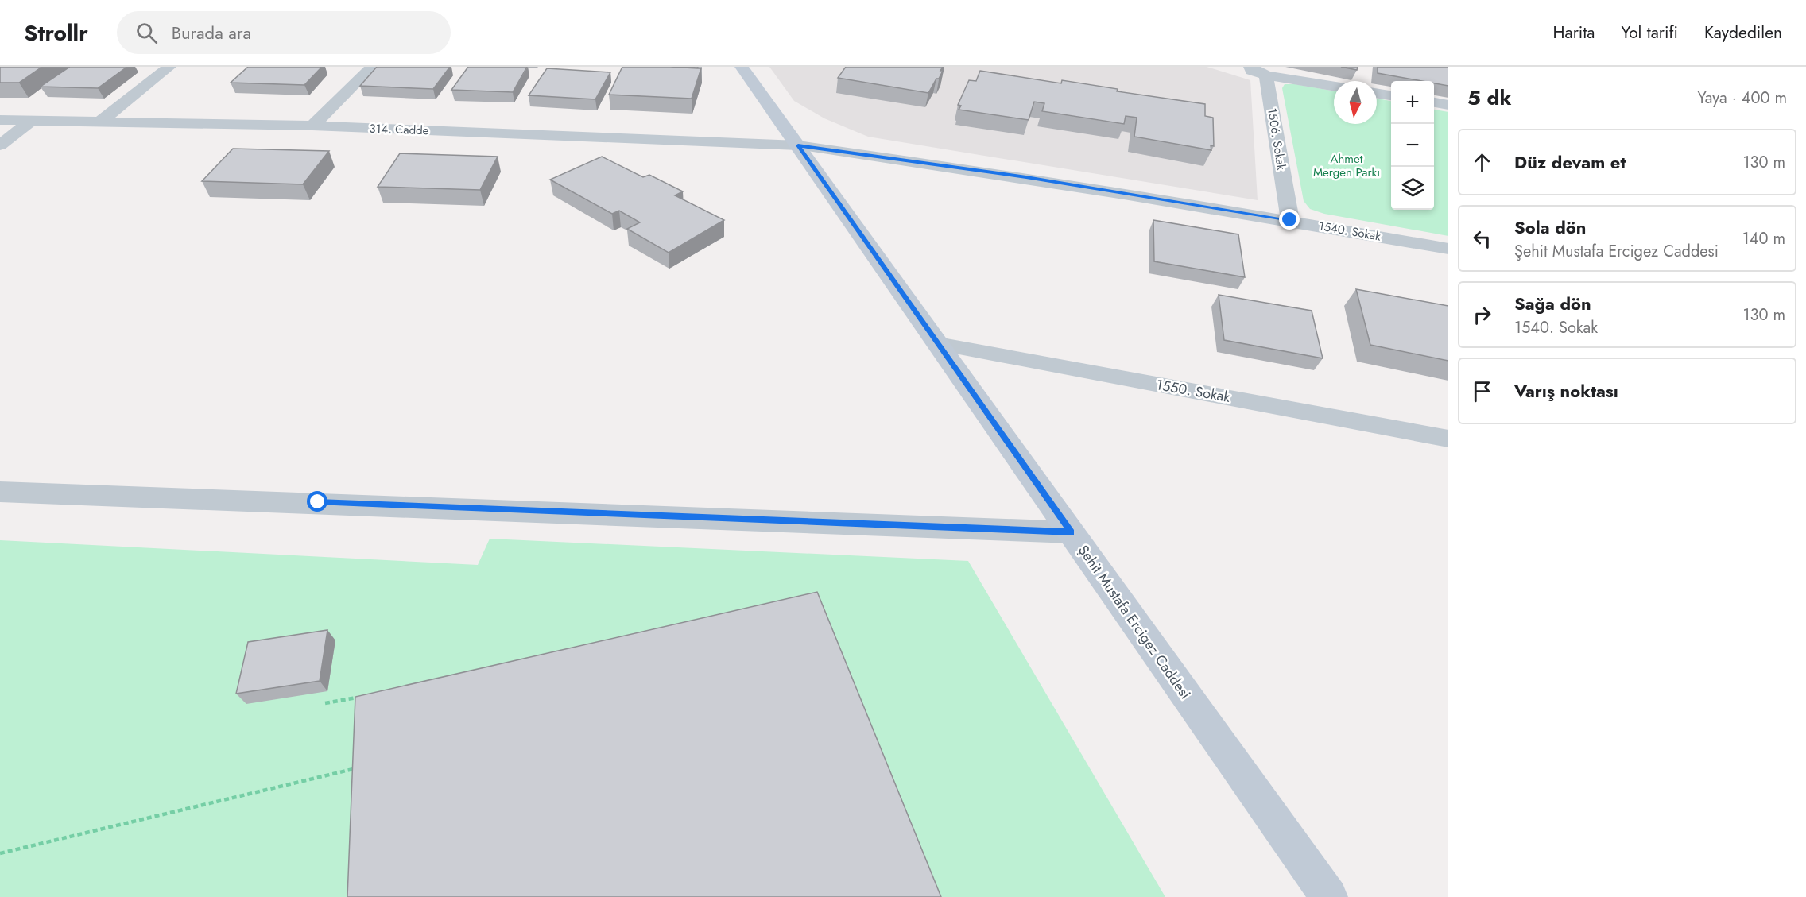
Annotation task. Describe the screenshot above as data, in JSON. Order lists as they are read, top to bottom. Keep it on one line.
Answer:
{"streets":{"main road":["Şehit Mustafa Ercigez Caddesi"],"street":["314. Cadde","1506. Sokak","1540. Sokak","1550. Sokak"]},"crossings":[["314. Cadde","1540. Sokak"],["314. Cadde","Şehit Mustafa Ercigez Caddesi"],["1506. Sokak","1540. Sokak"],["1540. Sokak","Şehit Mustafa Ercigez Caddesi"],["1550. Sokak","Şehit Mustafa Ercigez Caddesi"]],"parks":["Ahmet Mergen Parkı"],"north":"bottom","page":{"header":"Strollr","search":"Burada ara","nav":["Harita","Yol tarifi","Kaydedilen"],"heading":["5 dk","Yaya · 400 m"],"map_buttons":["+","−"],"list":[["Düz devam et","130 m"],["Sola dön","Şehit Mustafa Ercigez Caddesi","140 m"],["Sağa dön","1540. Sokak","130 m"],"Varış noktası"]}}
